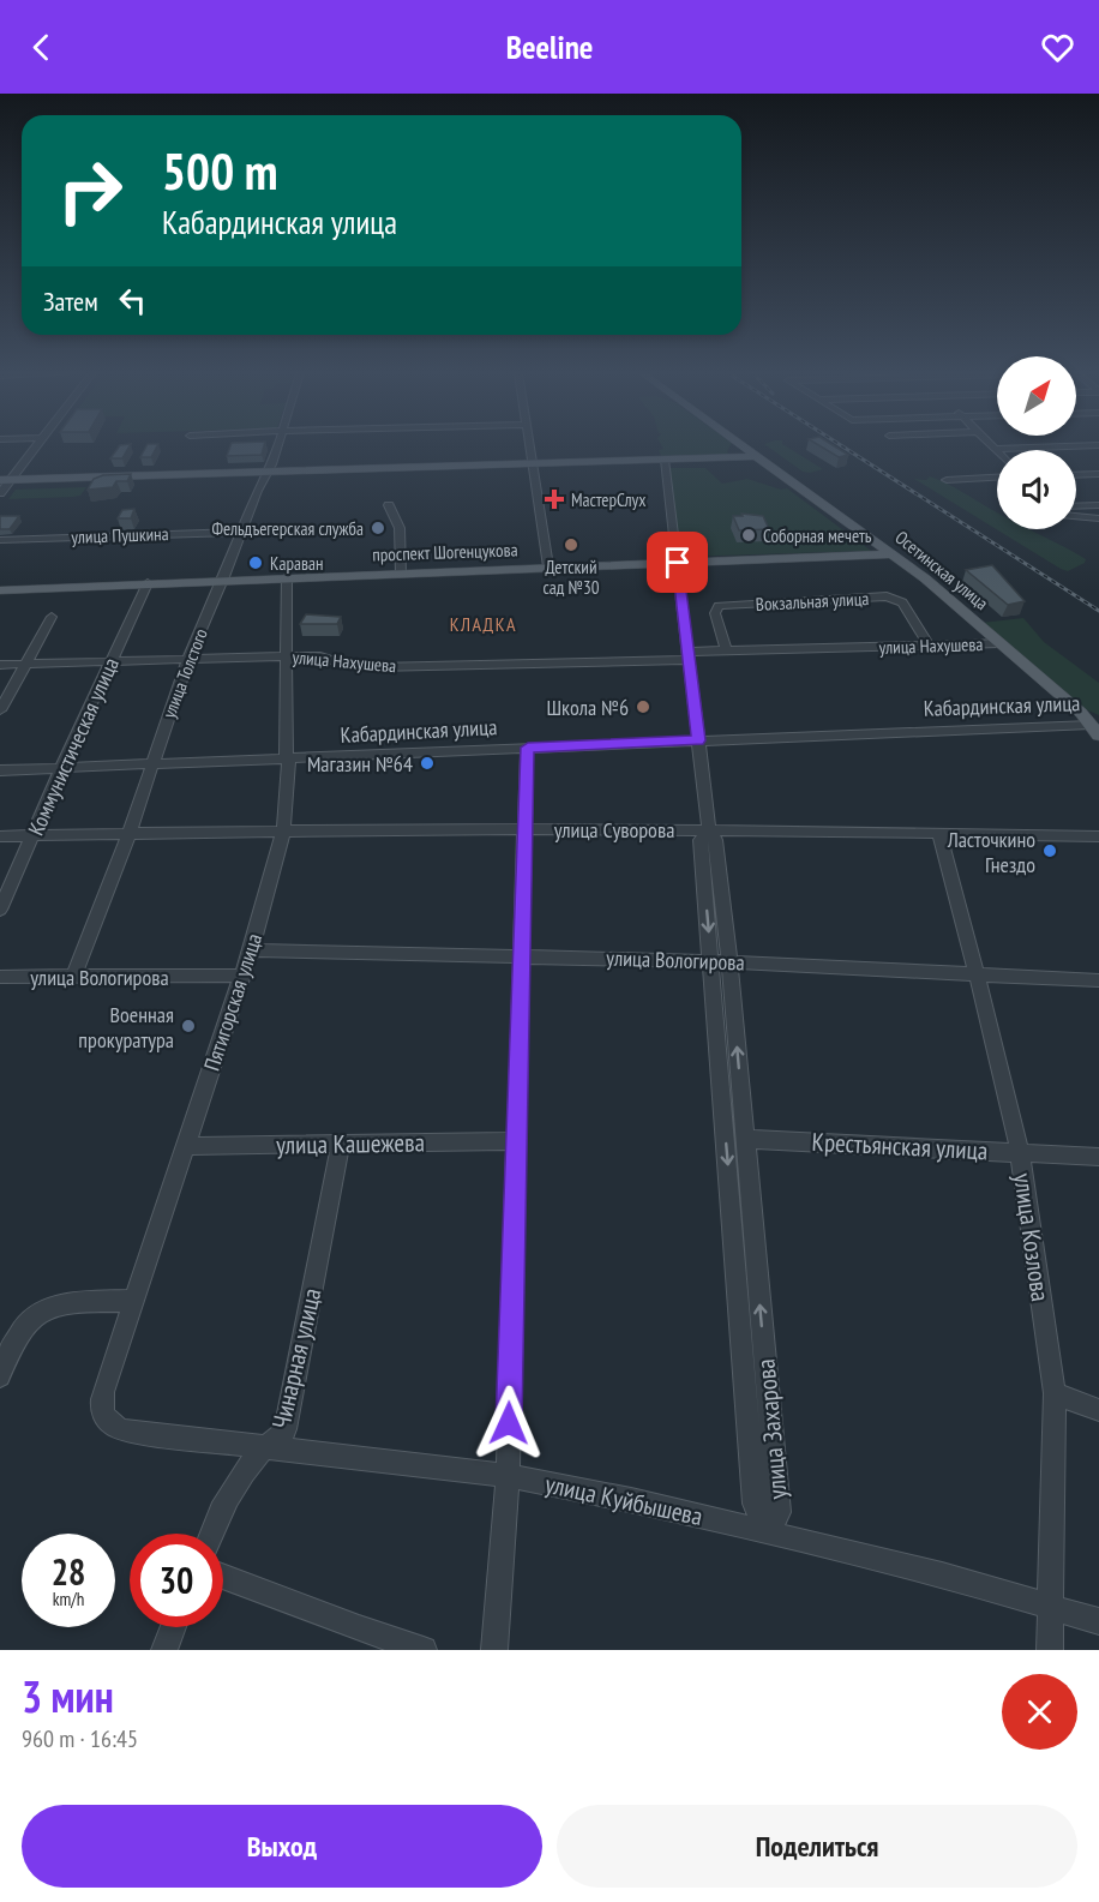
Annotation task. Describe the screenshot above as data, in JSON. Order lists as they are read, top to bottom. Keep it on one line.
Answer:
{"streets":{"main road":["проспект Шогенцукова","Осетинская улица"],"street":["улица Пушкина","Вокзальная улица","улица Нахушева","улица Толстого","Кабардинская улица","Коммунистическая улица","улица Суворова","улица Вологирова","Пятигорская улица","улица Кашежева","Крестьянская улица","улица Козлова","Чинарная улица","улица Захарова","улица Куйбышева"]},"crossings":[["улица Пушкина","улица Толстого"],["проспект Шогенцукова","Осетинская улица"],["проспект Шогенцукова","улица Толстого"],["проспект Шогенцукова","Коммунистическая улица"],["проспект Шогенцукова","Пятигорская улица"],["проспект Шогенцукова","улица Захарова"],["Осетинская улица","улица Нахушева"],["Осетинская улица","Кабардинская улица"],["Вокзальная улица","улица Нахушева"],["улица Нахушева","улица Толстого"],["улица Нахушева","Коммунистическая улица"],["улица Нахушева","Пятигорская улица"],["улица Нахушева","улица Захарова"],["улица Толстого","Кабардинская улица"],["улица Толстого","улица Суворова"],["улица Толстого","улица Вологирова"],["Кабардинская улица","Коммунистическая улица"],["Кабардинская улица","Пятигорская улица"],["Кабардинская улица","улица Захарова"],["Коммунистическая улица","улица Суворова"],["улица Суворова","Пятигорская улица"],["улица Суворова","улица Козлова"],["улица Суворова","улица Захарова"],["улица Вологирова","Пятигорская улица"],["улица Вологирова","улица Козлова"],["улица Вологирова","улица Захарова"],["Пятигорская улица","улица Кашежева"],["Пятигорская улица","улица Куйбышева"],["улица Кашежева","Чинарная улица"],["Крестьянская улица","улица Козлова"],["Крестьянская улица","улица Захарова"],["улица Козлова","улица Куйбышева"],["Чинарная улица","улица Куйбышева"],["улица Захарова","улица Куйбышева"]],"districts":["КЛАДКА"],"places":{"health":["МастерСлух"],"other":["Фельдъегерская служба","Соборная мечеть","Детский сад №30","Караван","Школа №6","Магазин №64","Ласточкино Гнездо","Военная прокуратура"]},"north":"top right","page":{"header":"Beeline","turn":["500 m","Кабардинская улица"],"then":"Затем","speed":"28 km/h","limit":"30","heading":["3 мин","960 m · 16:45"],"buttons":["Выход","Поделиться"]}}
